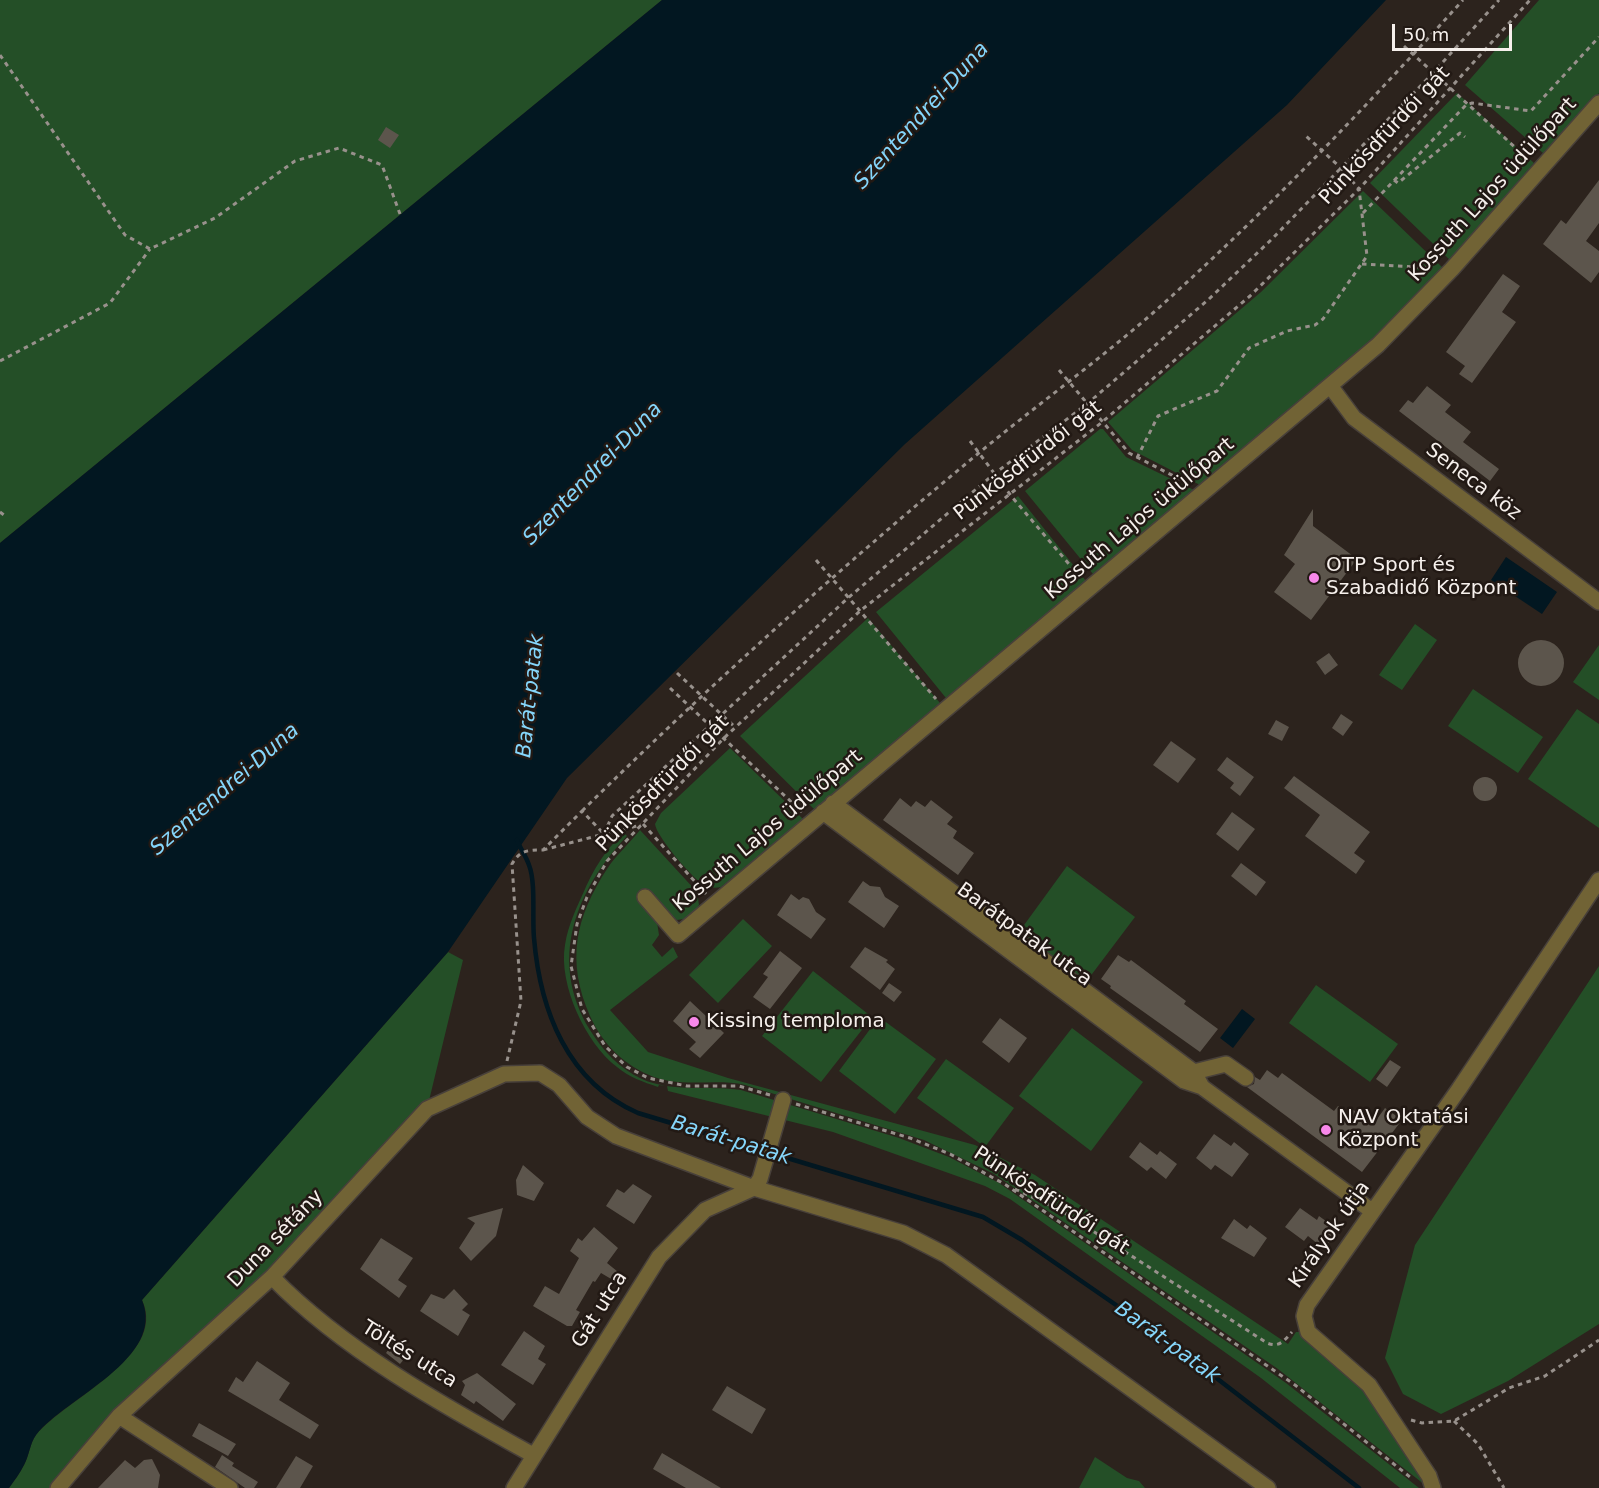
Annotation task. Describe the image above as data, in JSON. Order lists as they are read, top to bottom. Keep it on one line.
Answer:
{"streets":{"street":["Kossuth Lajos üdülőpart","Seneca köz","Barátpatak utca","Királyok útja","Duna sétány","Gát utca","Töltés utca"],"path":["Pünkösdfürdői gát"]},"crossings":[["Kossuth Lajos üdülőpart","Seneca köz"],["Kossuth Lajos üdülőpart","Barátpatak utca"],["Barátpatak utca","Királyok útja"],["Duna sétány","Gát utca"],["Duna sétány","Töltés utca"],["Gát utca","Töltés utca"]],"water":["Szentendrei-Duna","Barát-patak"],"places":["OTP Sport és Szabadidő Központ","Kissing temploma","NAV Oktatási Központ"],"scale_bar":"50 m"}
